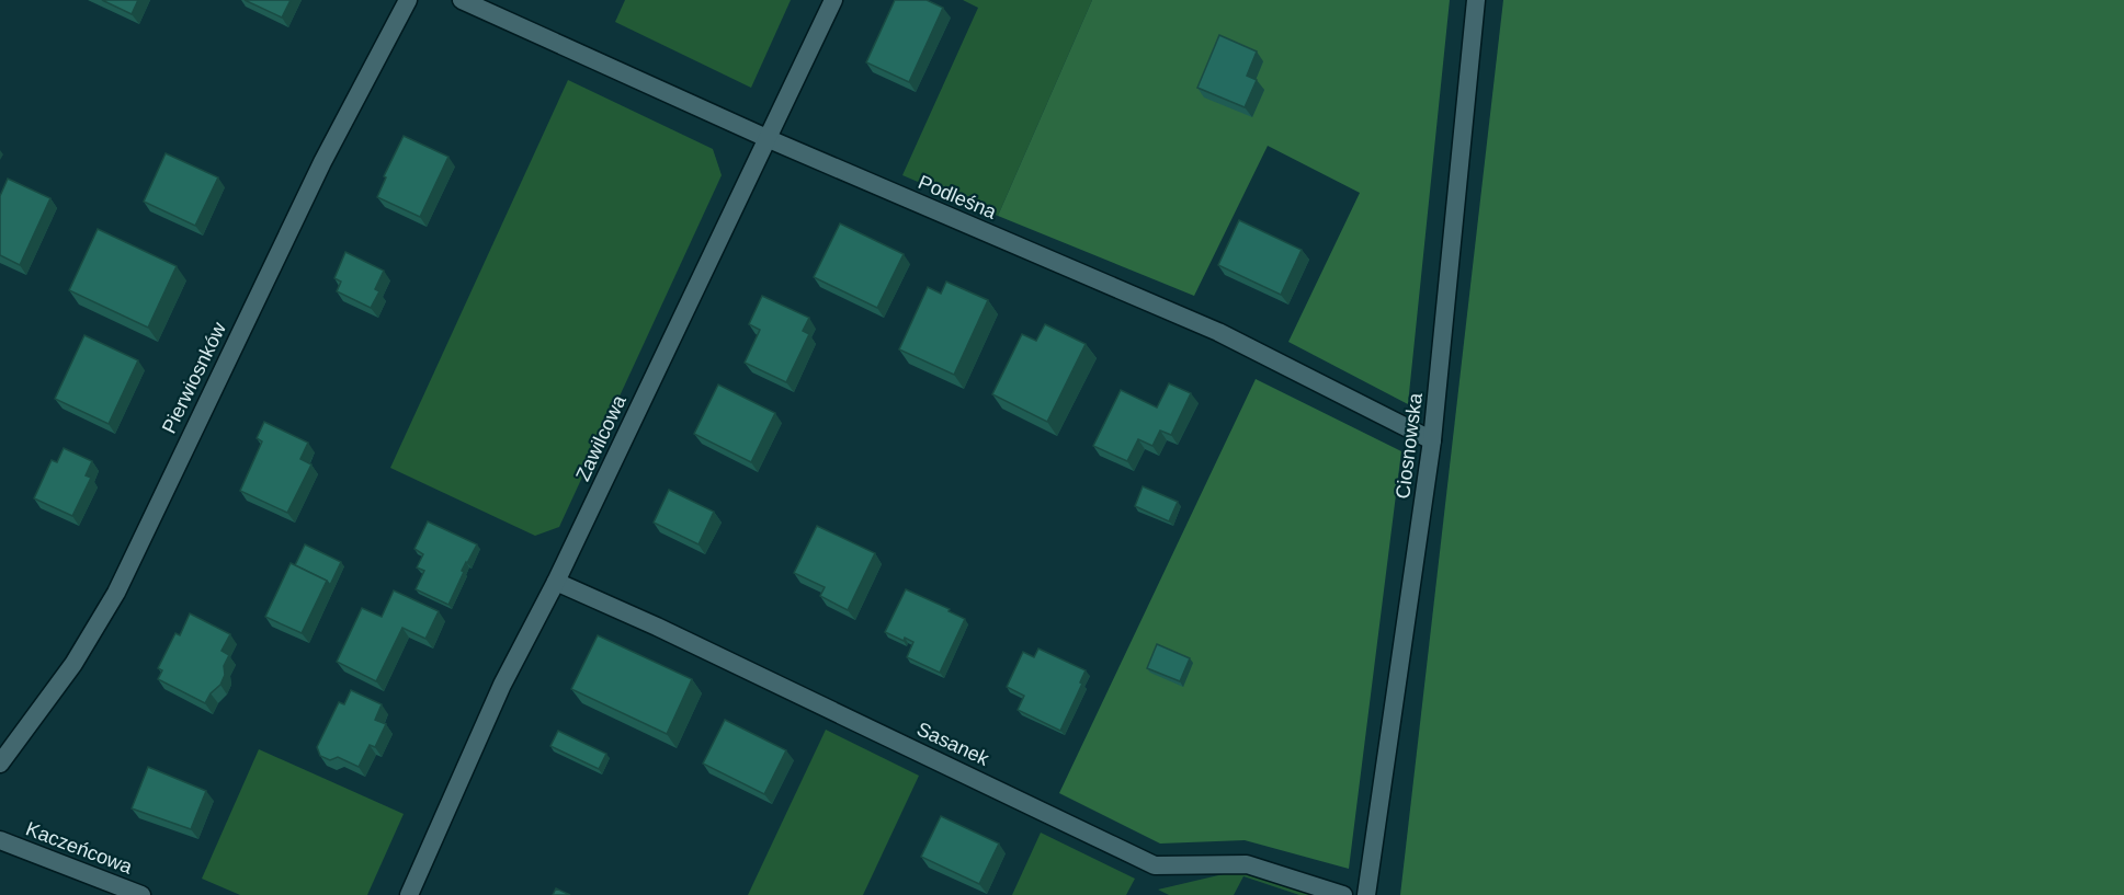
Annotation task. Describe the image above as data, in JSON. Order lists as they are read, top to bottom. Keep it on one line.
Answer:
{"streets":{"street":["Podleśna","Pierwiosnków","Zawilcowa","Ciosnowska","Sasanek","Kaczeńcowa"]},"crossings":[["Podleśna","Zawilcowa"],["Podleśna","Ciosnowska"],["Zawilcowa","Sasanek"]]}
